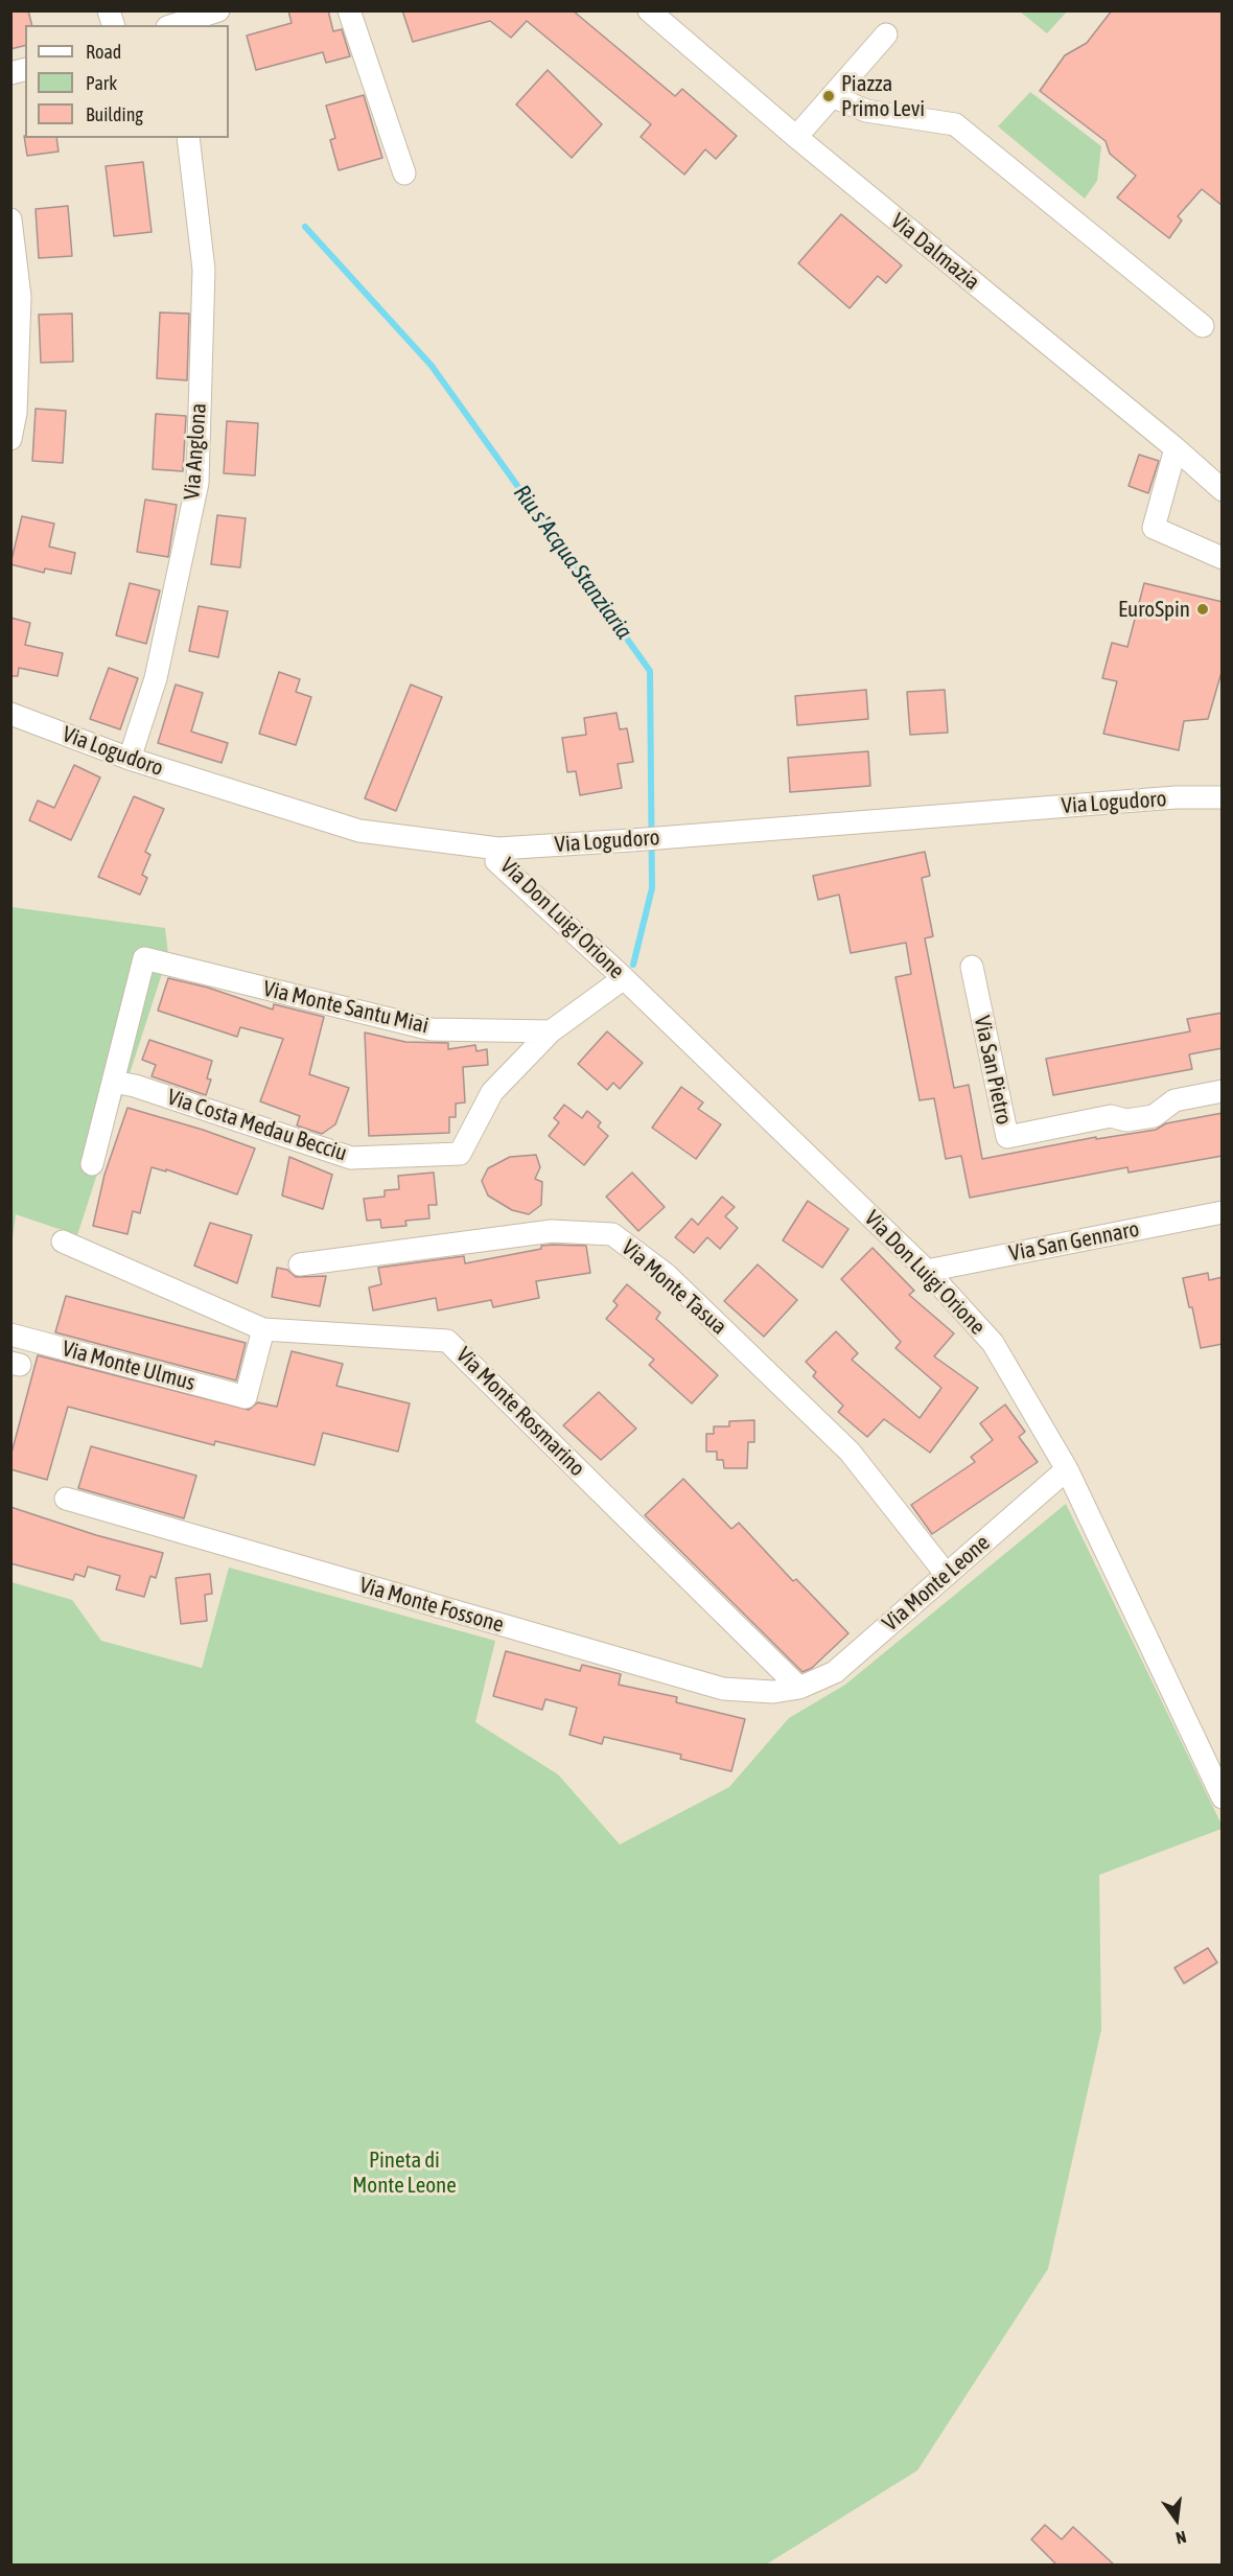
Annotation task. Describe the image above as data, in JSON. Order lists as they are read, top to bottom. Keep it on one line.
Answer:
{"streets":{"street":["Via Dalmazia","Via Anglona","Via Logudoro","Via Don Luigi Orione","Via Monte Santu Miai","Via San Pietro","Via Costa Medau Becciu","Via San Gennaro","Via Monte Tasua","Via Monte Ulmus","Via Monte Rosmarino","Via Monte Leone","Via Monte Fossone"]},"crossings":[["Via Anglona","Via Logudoro"],["Via Logudoro","Via Don Luigi Orione"],["Via Don Luigi Orione","Via Costa Medau Becciu"],["Via Don Luigi Orione","Via San Gennaro"],["Via Don Luigi Orione","Via Monte Leone"],["Via Monte Santu Miai","Via Costa Medau Becciu"],["Via Monte Tasua","Via Monte Leone"],["Via Monte Ulmus","Via Monte Rosmarino"],["Via Monte Rosmarino","Via Monte Leone"],["Via Monte Rosmarino","Via Monte Fossone"],["Via Monte Leone","Via Monte Fossone"]],"water":["Riu s'Acqua Stanziaria"],"parks":["Pineta di Monte Leone"],"places":["Piazza Primo Levi","EuroSpin"],"legend":["Road","Park","Building"],"north":"bottom"}
